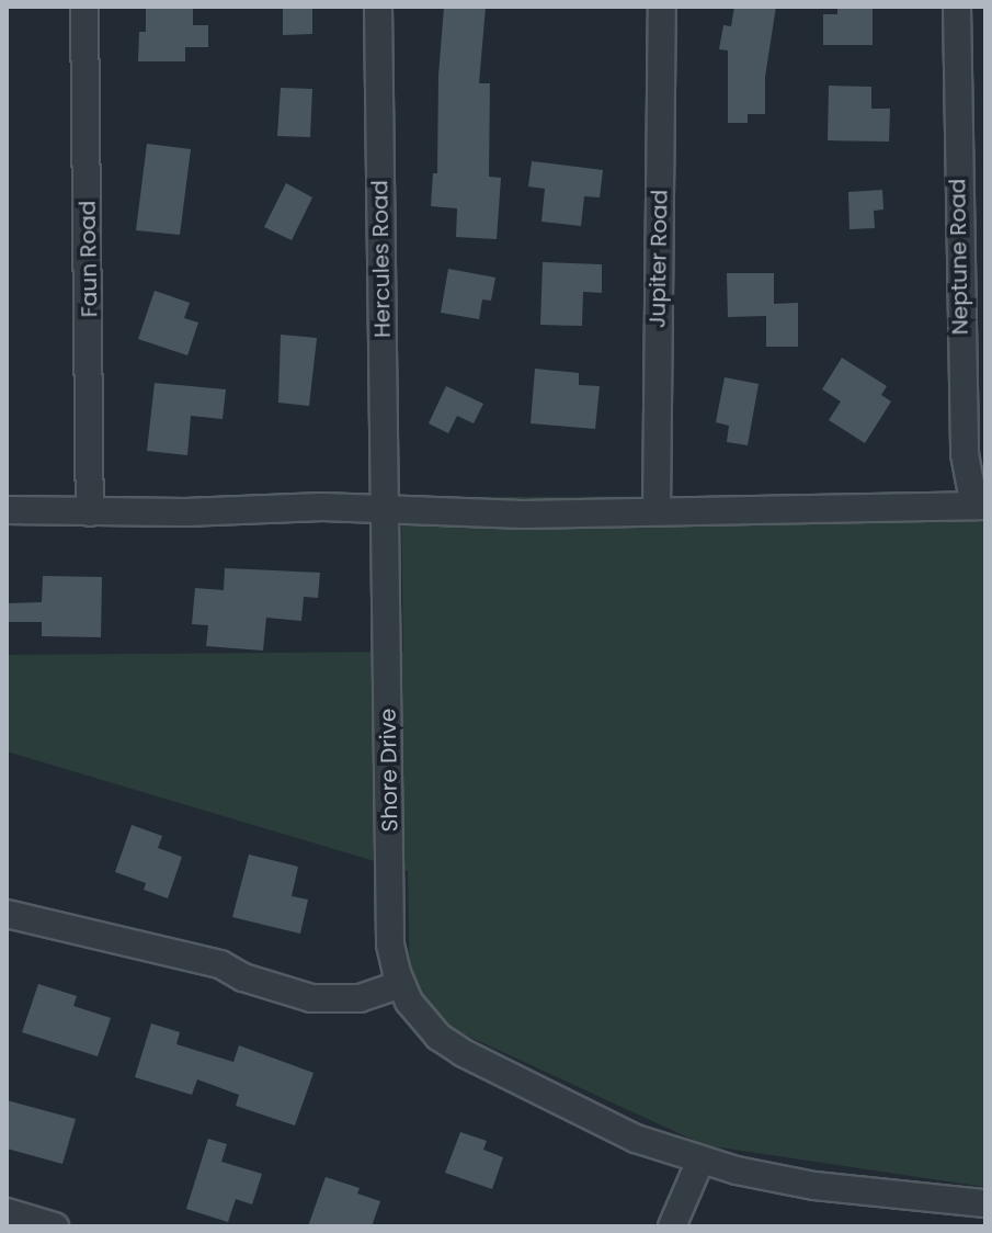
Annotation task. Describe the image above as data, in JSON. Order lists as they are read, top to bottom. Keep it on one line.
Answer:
{"streets":{"street":["Neptune Road","Faun Road","Hercules Road","Jupiter Road","Shore Drive"]},"crossings":[["Hercules Road","Shore Drive"]]}
